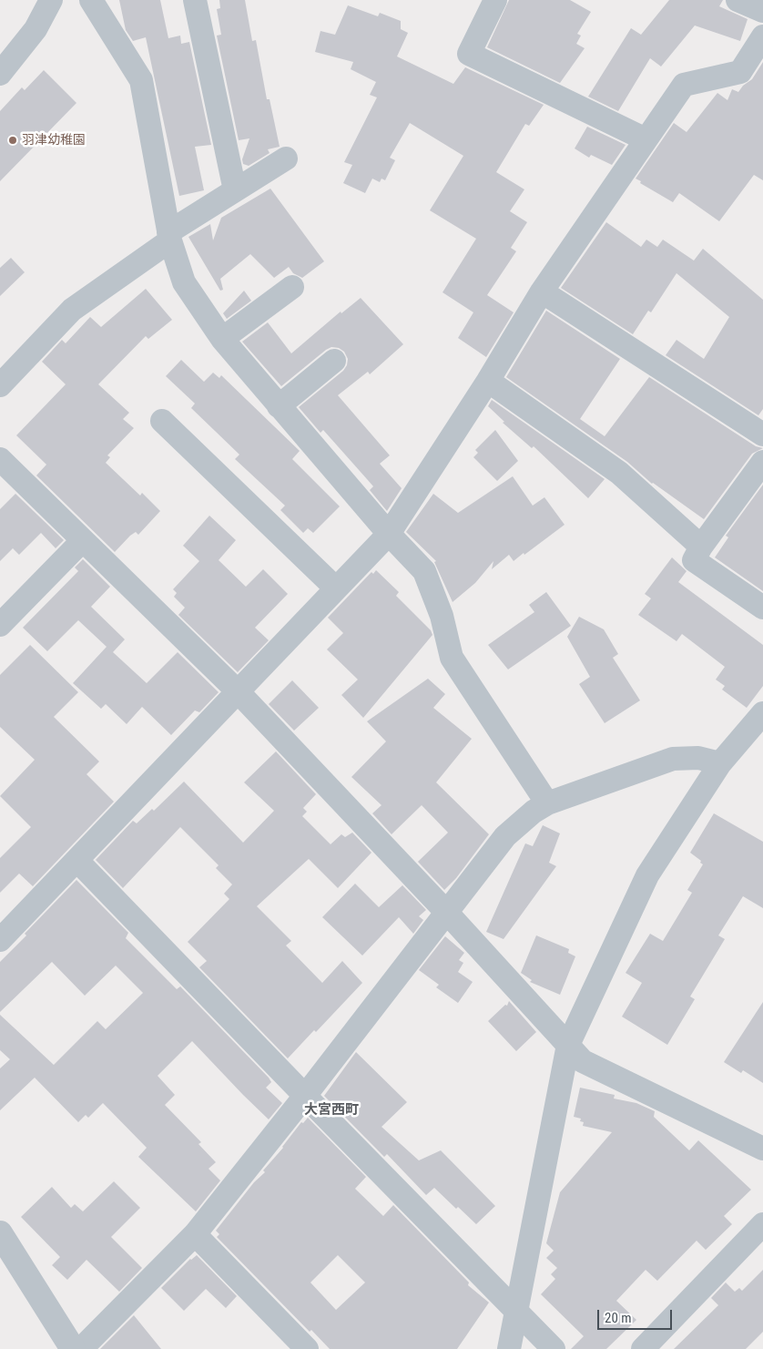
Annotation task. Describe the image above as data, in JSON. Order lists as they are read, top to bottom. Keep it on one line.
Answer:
{"districts":["大宮西町"],"places":["羽津幼稚園"],"scale_bar":"20 m"}
